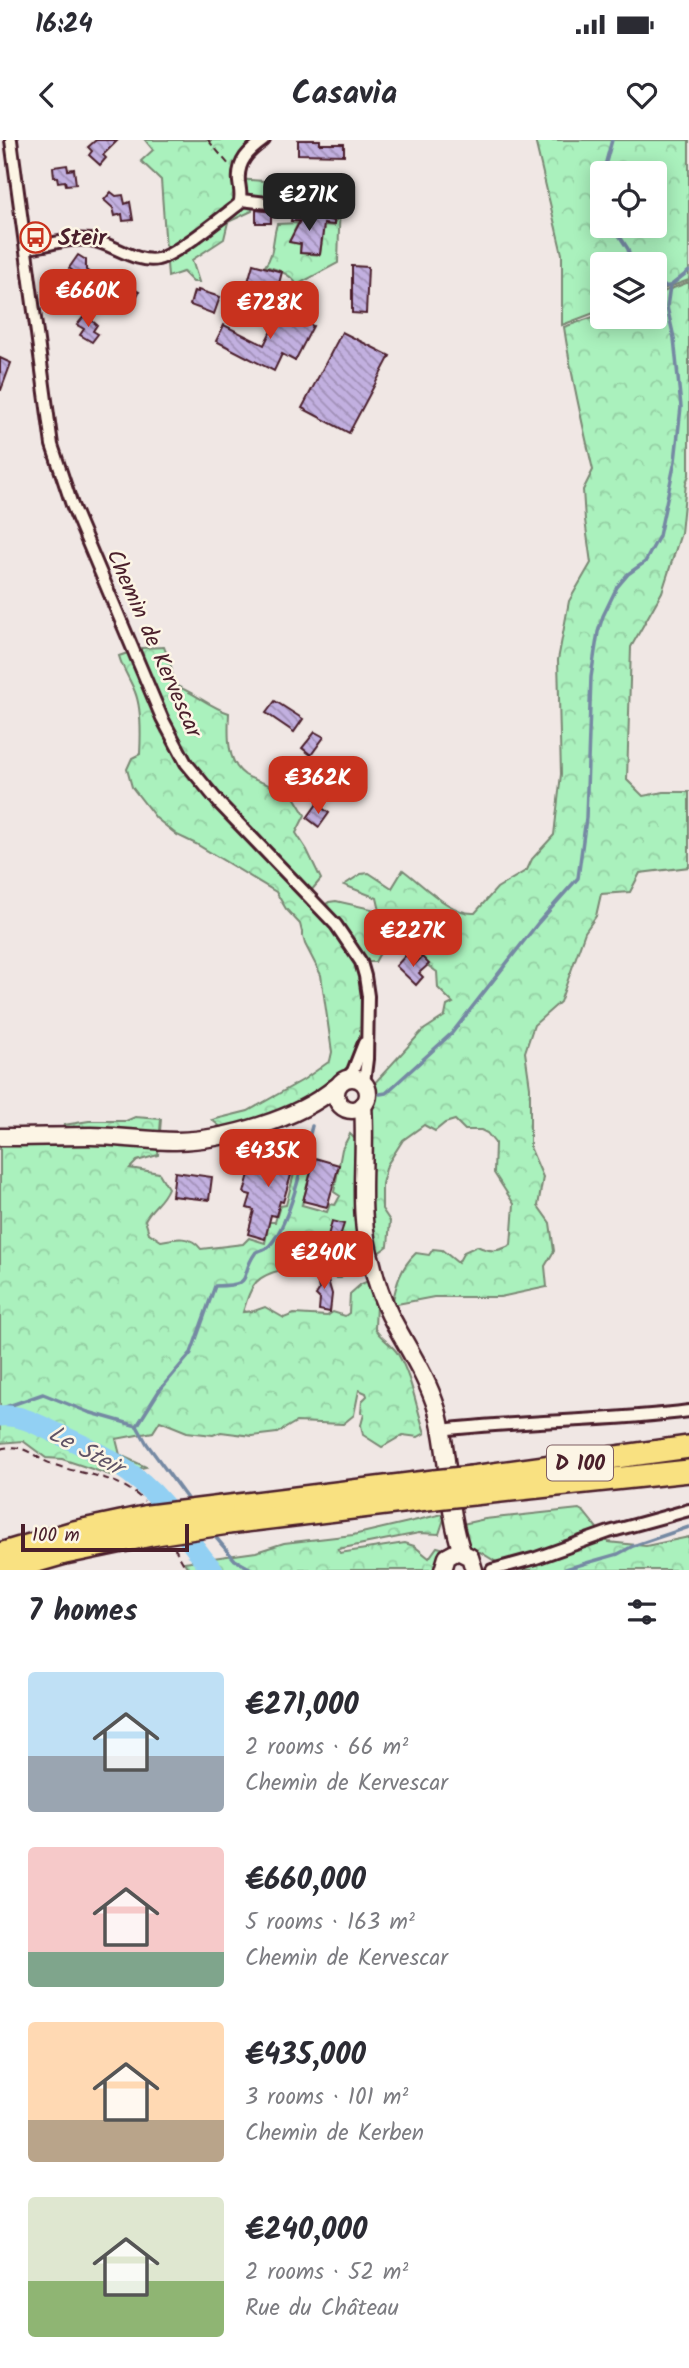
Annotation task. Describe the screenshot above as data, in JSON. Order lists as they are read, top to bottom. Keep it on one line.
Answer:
{"streets":{"highway":["D 100"],"street":["Chemin de Kervescar"]},"water":["Le Steir"],"places":{"bus stop":["Steir"]},"scale_bar":"100 m","page":{"status":"16:24","header":"Casavia","price":["€271K","€660K","€728K","€362K","€227K","€435K","€240K"],"scale":"100 m","heading":"7 homes","list":[{"name":"€271,000","note":"2 rooms · 66 m² · Chemin de Kervescar"},{"name":"€660,000","note":"5 rooms · 163 m² · Chemin de Kervescar"},{"name":"€435,000","note":"3 rooms · 101 m² · Chemin de Kerben"},{"name":"€240,000","note":"2 rooms · 52 m² · Rue du Château"}]}}
